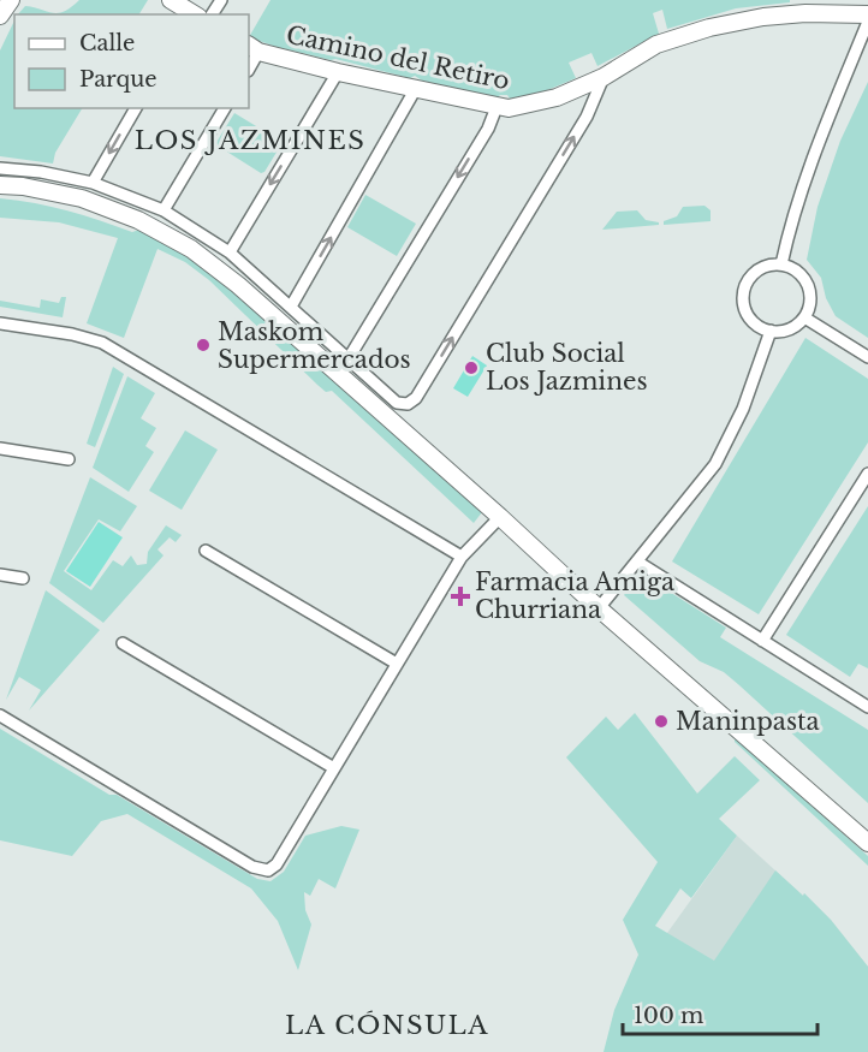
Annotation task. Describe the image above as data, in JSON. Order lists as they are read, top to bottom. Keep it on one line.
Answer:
{"streets":{"main road":["Camino del Retiro"]},"districts":["LOS JAZMINES","LA CÓNSULA"],"places":{"other":["Maskom Supermercados","Club Social Los Jazmines","Maninpasta"],"health":["Farmacia Amiga Churriana"]},"legend":["Calle","Parque"],"scale_bar":"100 m"}
